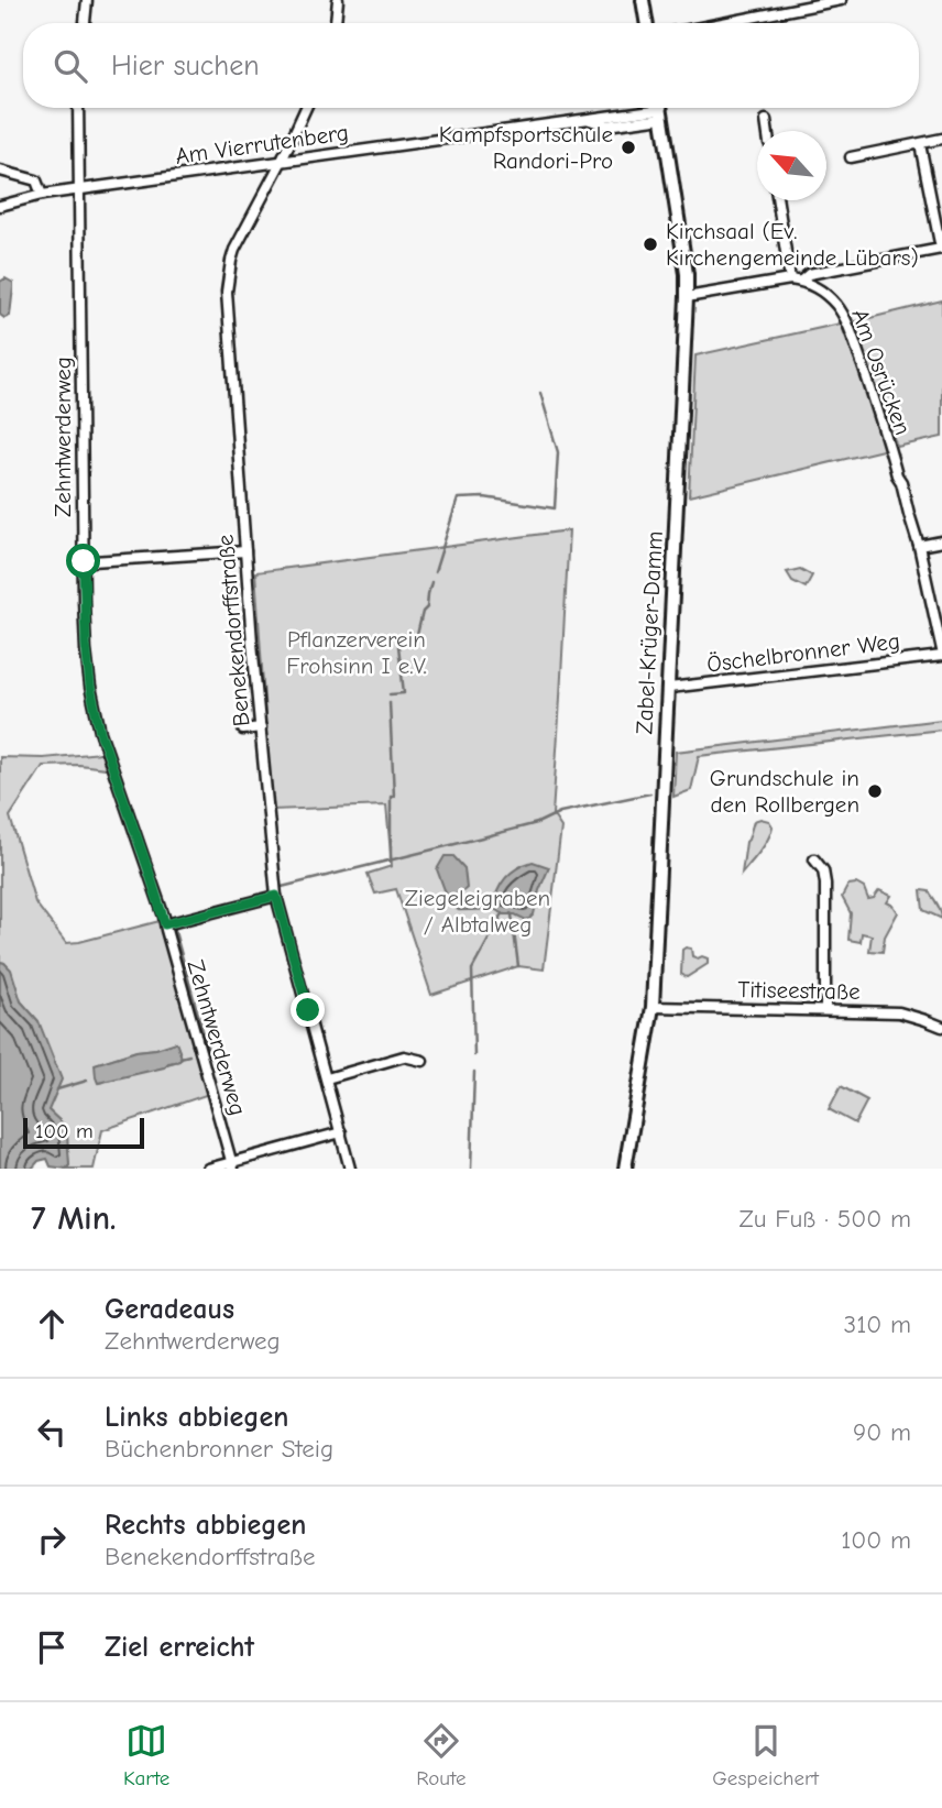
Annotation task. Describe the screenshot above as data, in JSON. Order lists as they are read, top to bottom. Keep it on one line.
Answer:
{"streets":{"street":["Am Vierrutenberg","Am Osrücken","Zehntwerderweg","Benekendorffstraße","Zabel-Krüger-Damm","Öschelbronner Weg","Titiseestraße"]},"crossings":[["Am Vierrutenberg","Zehntwerderweg"],["Am Vierrutenberg","Benekendorffstraße"],["Am Vierrutenberg","Zabel-Krüger-Damm"],["Am Osrücken","Öschelbronner Weg"],["Zabel-Krüger-Damm","Öschelbronner Weg"],["Zabel-Krüger-Damm","Titiseestraße"]],"parks":["Pflanzerverein Frohsinn I e.V.","Ziegeleigraben / Albtalweg"],"places":["Kampfsportschule Randori-Pro","Kirchsaal (Ev. Kirchengemeinde Lübars)","Grundschule in den Rollbergen"],"scale_bar":"100 m","north":"top left","page":{"search":"Hier suchen","scale":"100 m","heading":["7 Min.","Zu Fuß · 500 m"],"list":[["Geradeaus","Zehntwerderweg","310 m"],["Links abbiegen","Büchenbronner Steig","90 m"],["Rechts abbiegen","Benekendorffstraße","100 m"],"Ziel erreicht"],"nav":["Karte","Route","Gespeichert"]}}
